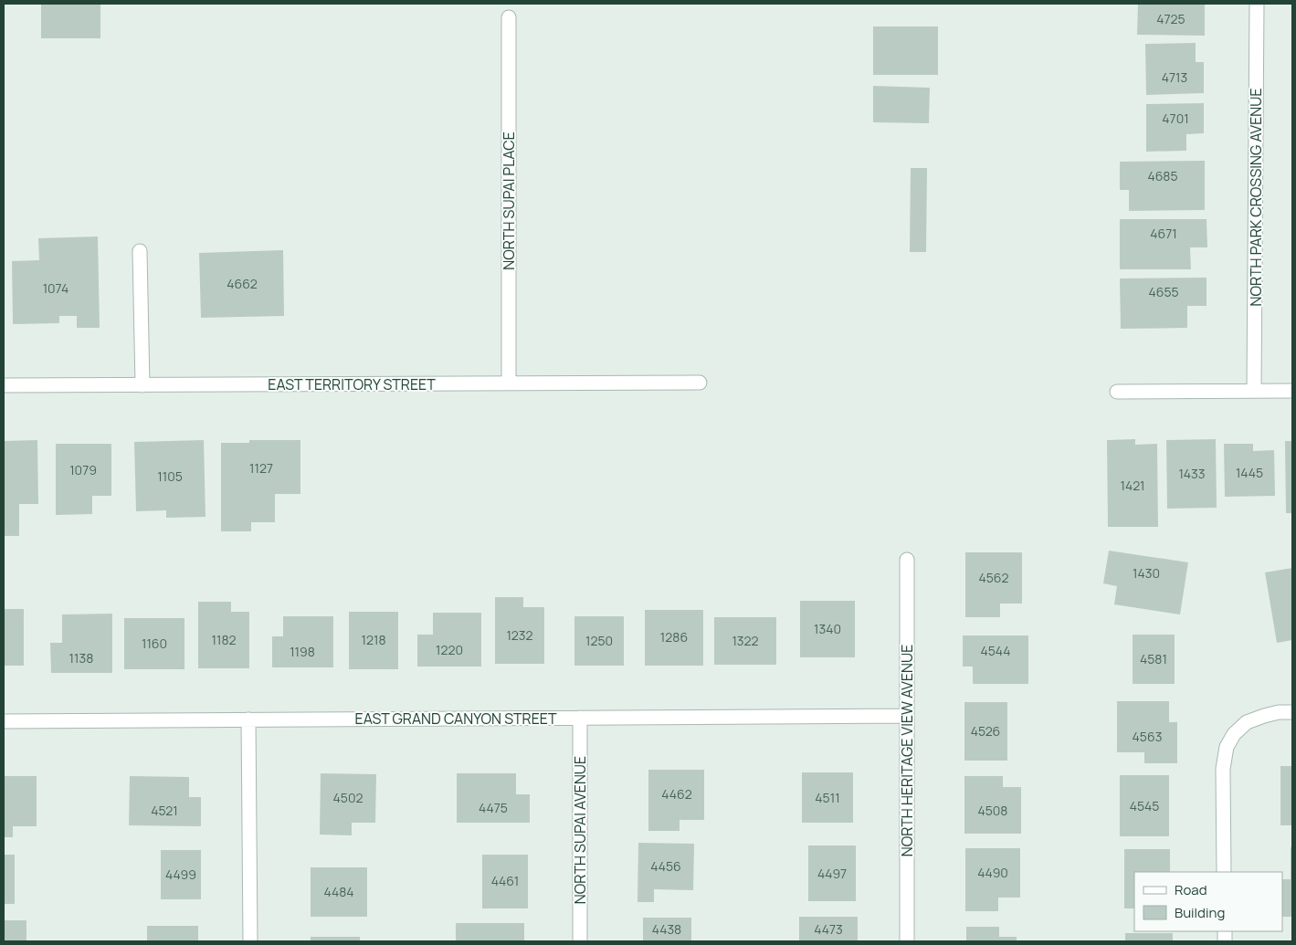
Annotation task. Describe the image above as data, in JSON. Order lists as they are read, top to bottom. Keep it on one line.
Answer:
{"streets":{"street":["NORTH PARK CROSSING AVENUE","NORTH SUPAI PLACE","EAST TERRITORY STREET","EAST GRAND CANYON STREET","NORTH HERITAGE VIEW AVENUE","NORTH SUPAI AVENUE"]},"crossings":[["NORTH SUPAI PLACE","EAST TERRITORY STREET"],["EAST GRAND CANYON STREET","NORTH HERITAGE VIEW AVENUE"],["EAST GRAND CANYON STREET","NORTH SUPAI AVENUE"]],"house_numbers":["4725","4713","4701","4685","4671","4662","1074","4655","1127","1079","1445","1433","1105","1421","1430","4562","1340","1232","1286","1182","1218","1250","1322","1160","1220","4544","1198","1138","4581","4526","4563","4462","4502","4511","4545","4475","4521","4508","4456","4490","4497","4499","4461","4484","4438","4473"],"legend":["Road","Building"]}
